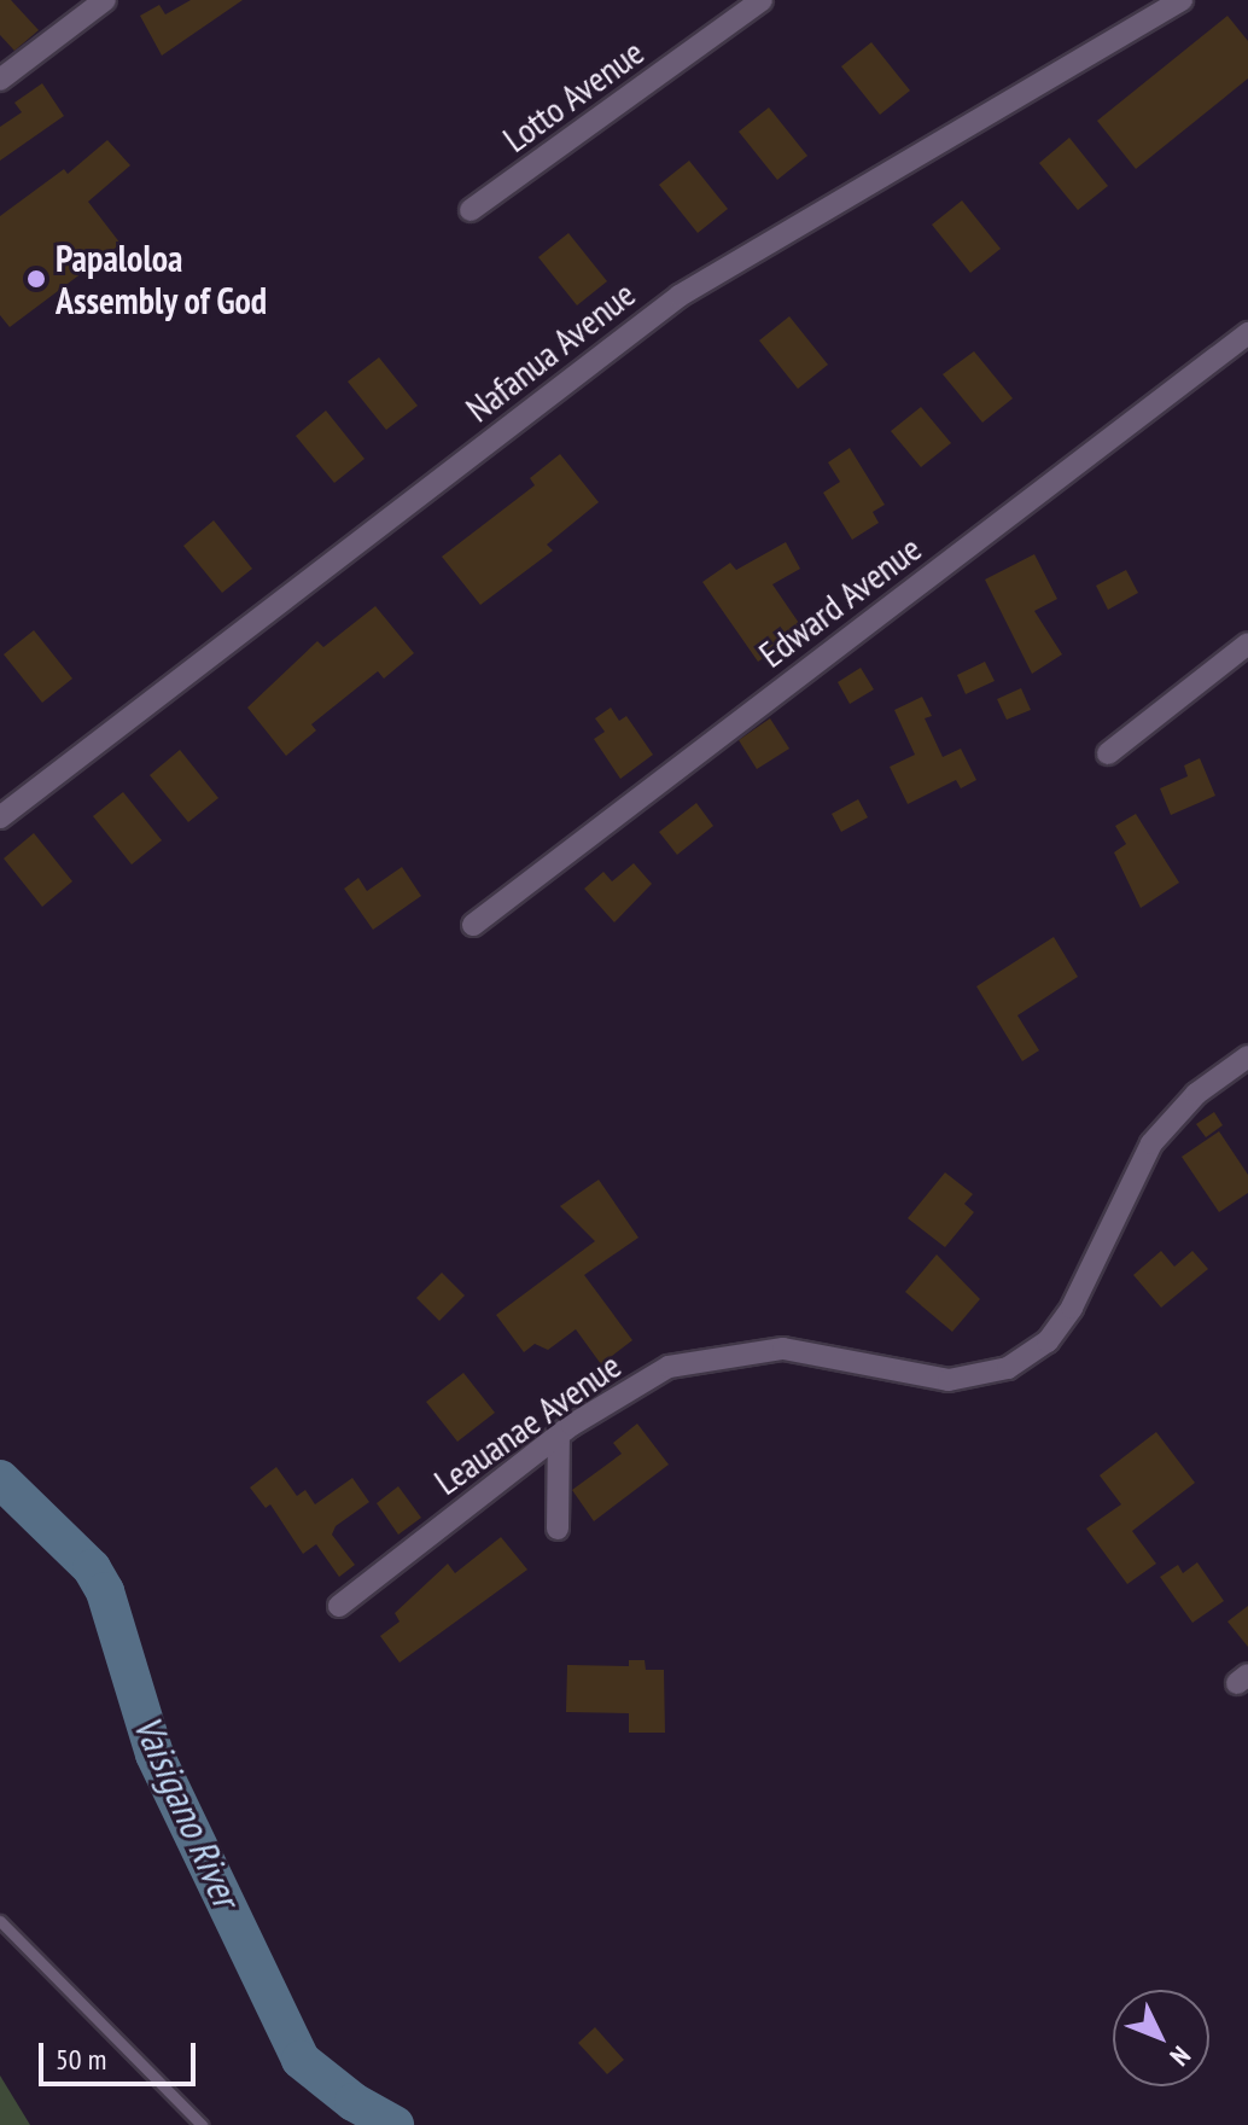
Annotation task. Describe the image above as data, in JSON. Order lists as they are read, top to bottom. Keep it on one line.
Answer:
{"streets":{"street":["Lotto Avenue","Nafanua Avenue","Edward Avenue","Leauanae Avenue"]},"water":["Vaisigano River"],"places":["Papaloloa Assembly of God"],"scale_bar":"50 m","north":"bottom right"}
